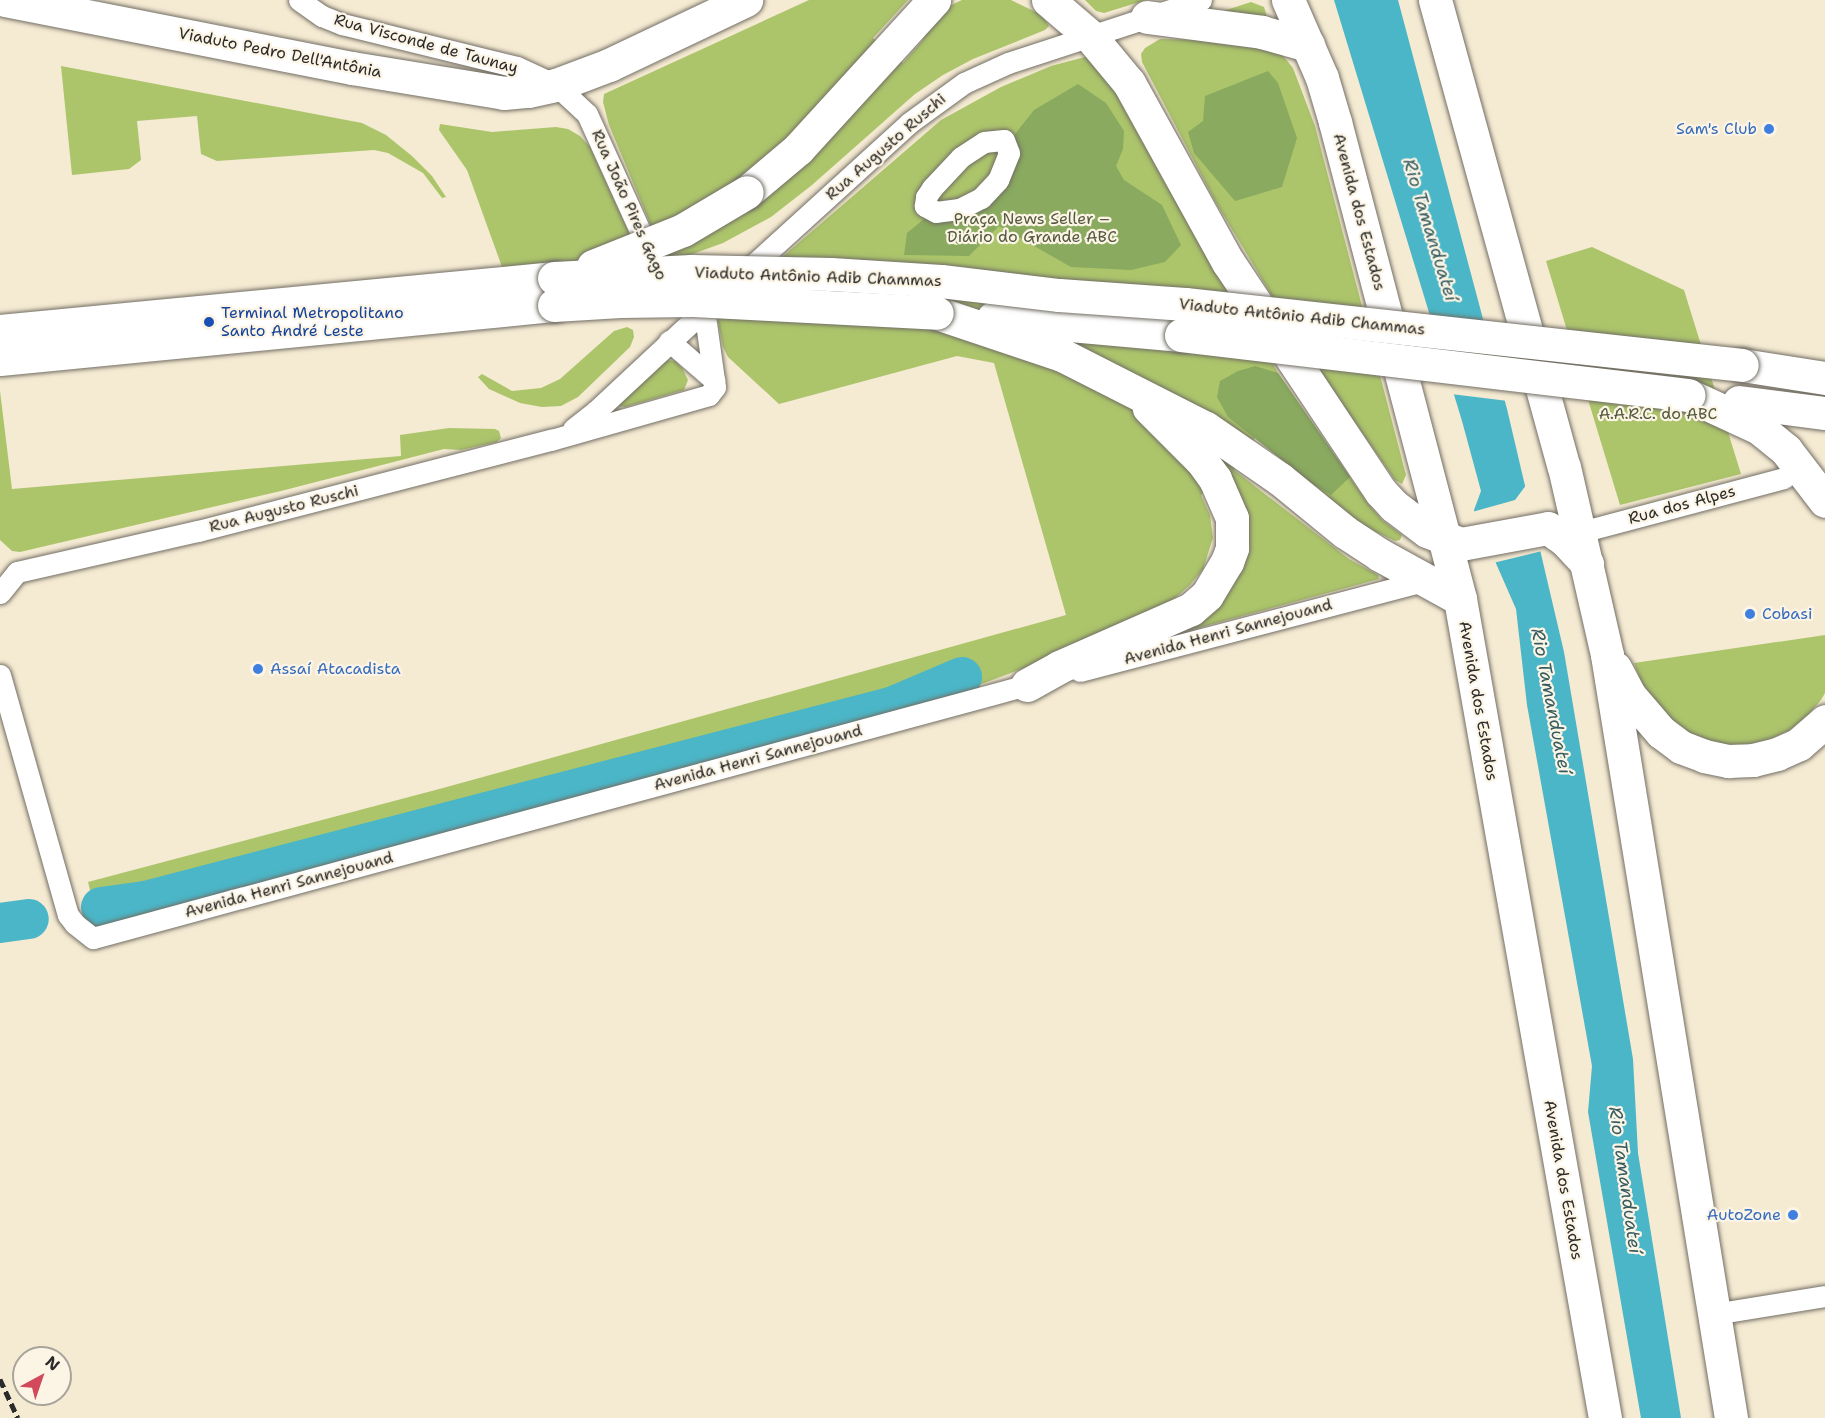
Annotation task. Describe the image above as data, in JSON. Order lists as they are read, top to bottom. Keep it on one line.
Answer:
{"streets":{"main road":["Viaduto Pedro Dell'Antônia","Avenida dos Estados","Viaduto Antônio Adib Chammas"],"street":["Rua Visconde de Taunay","Rua Augusto Ruschi","Rua João Pires Gago","Rua dos Alpes","Avenida Henri Sannejouand"]},"crossings":[["Rua Visconde de Taunay","Viaduto Pedro Dell'Antônia"],["Rua Visconde de Taunay","Rua João Pires Gago"],["Viaduto Pedro Dell'Antônia","Rua João Pires Gago"],["Rua Augusto Ruschi","Rua João Pires Gago"],["Avenida dos Estados","Avenida Henri Sannejouand"]],"water":["Rio Tamanduateí"],"parks":["Praça News Seller – Diário do Grande ABC","A.A.R.C. do ABC"],"places":["Sam's Club","Terminal Metropolitano Santo André Leste","Cobasi","Assaí Atacadista","AutoZone"],"north":"top right"}
